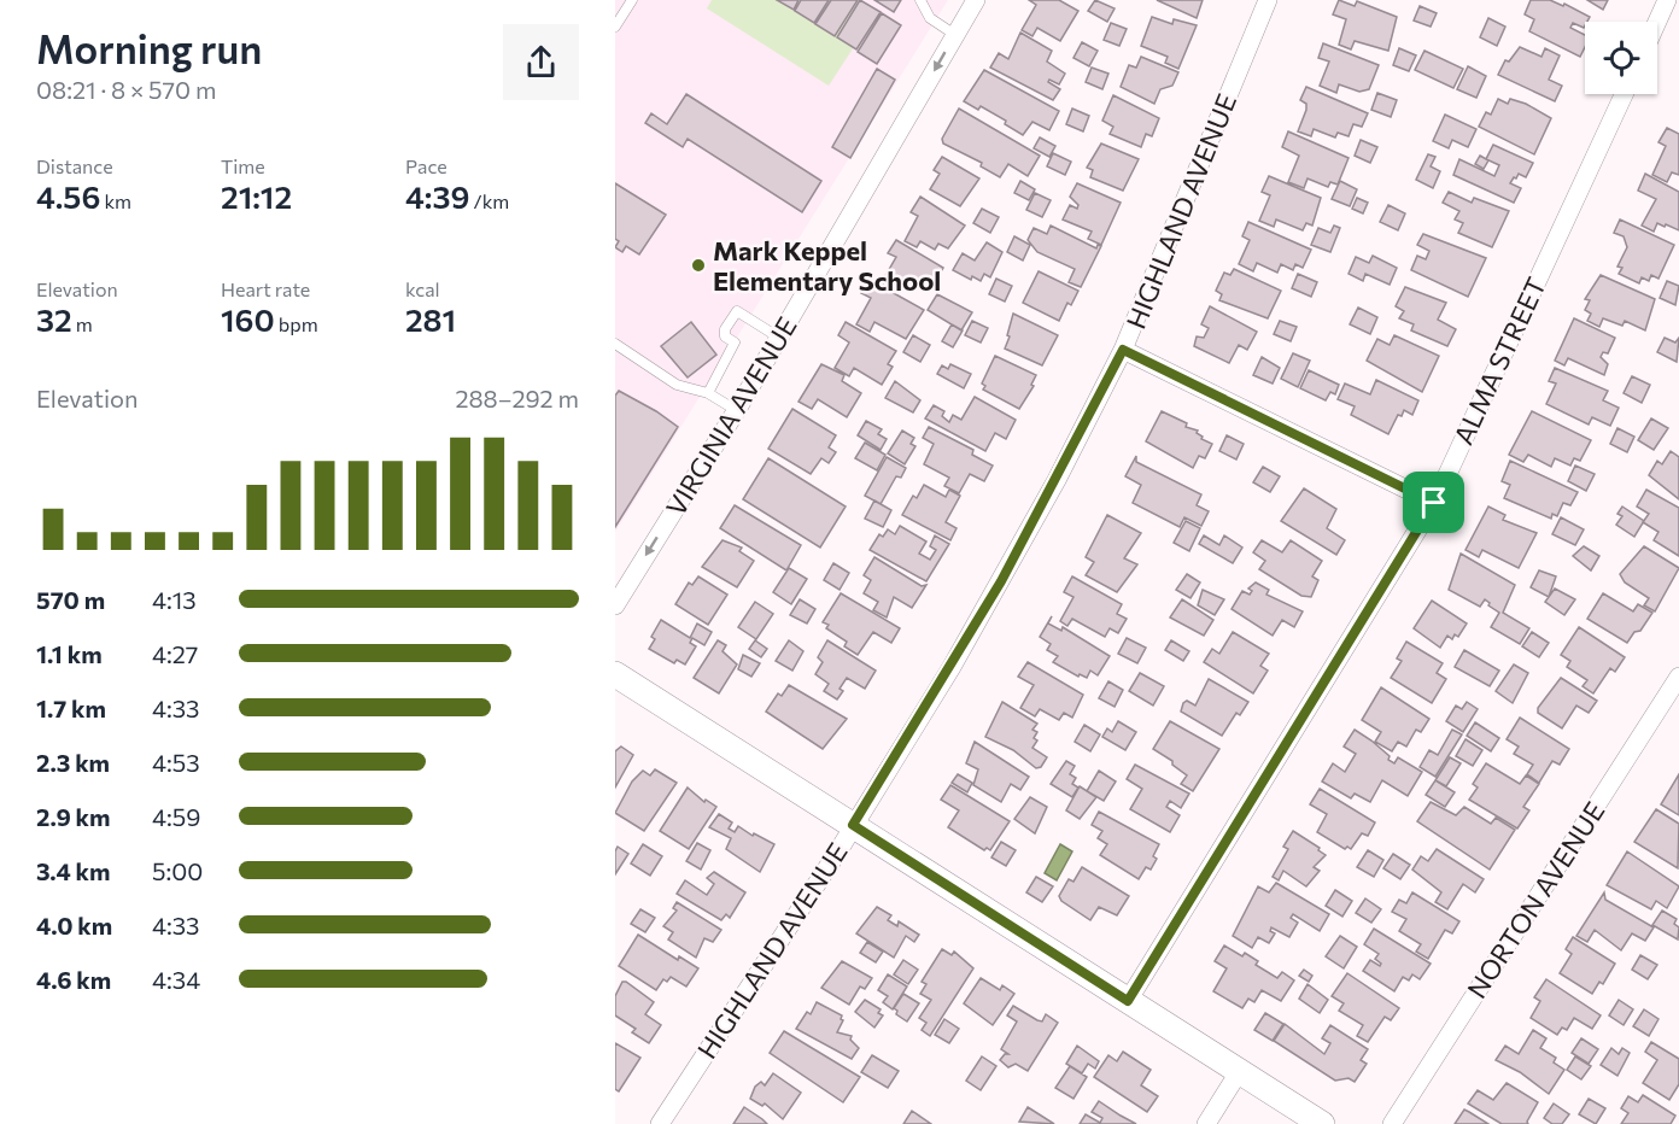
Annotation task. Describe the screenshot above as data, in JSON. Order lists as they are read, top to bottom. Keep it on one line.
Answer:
{"streets":{"street":["HIGHLAND AVENUE","ALMA STREET","VIRGINIA AVENUE","NORTON AVENUE"]},"one_way":["VIRGINIA AVENUE"],"places":["Mark Keppel Elementary School"],"page":{"heading":["Morning run","08:21 · 8 × 570 m"],"stats":[["Distance","4.56 km"],["Time","21:12"],["Pace","4:39 /km"],["Elevation","32 m"],["Heart rate","160 bpm"],["kcal","281"]],"chart":["Elevation","288–292 m"],"list":[{"name":"570 m","note":"4:13"},{"name":"1.1 km","note":"4:27"},{"name":"1.7 km","note":"4:33"},{"name":"2.3 km","note":"4:53"},{"name":"2.9 km","note":"4:59"},{"name":"3.4 km","note":"5:00"},{"name":"4.0 km","note":"4:33"},{"name":"4.6 km","note":"4:34"}]}}
